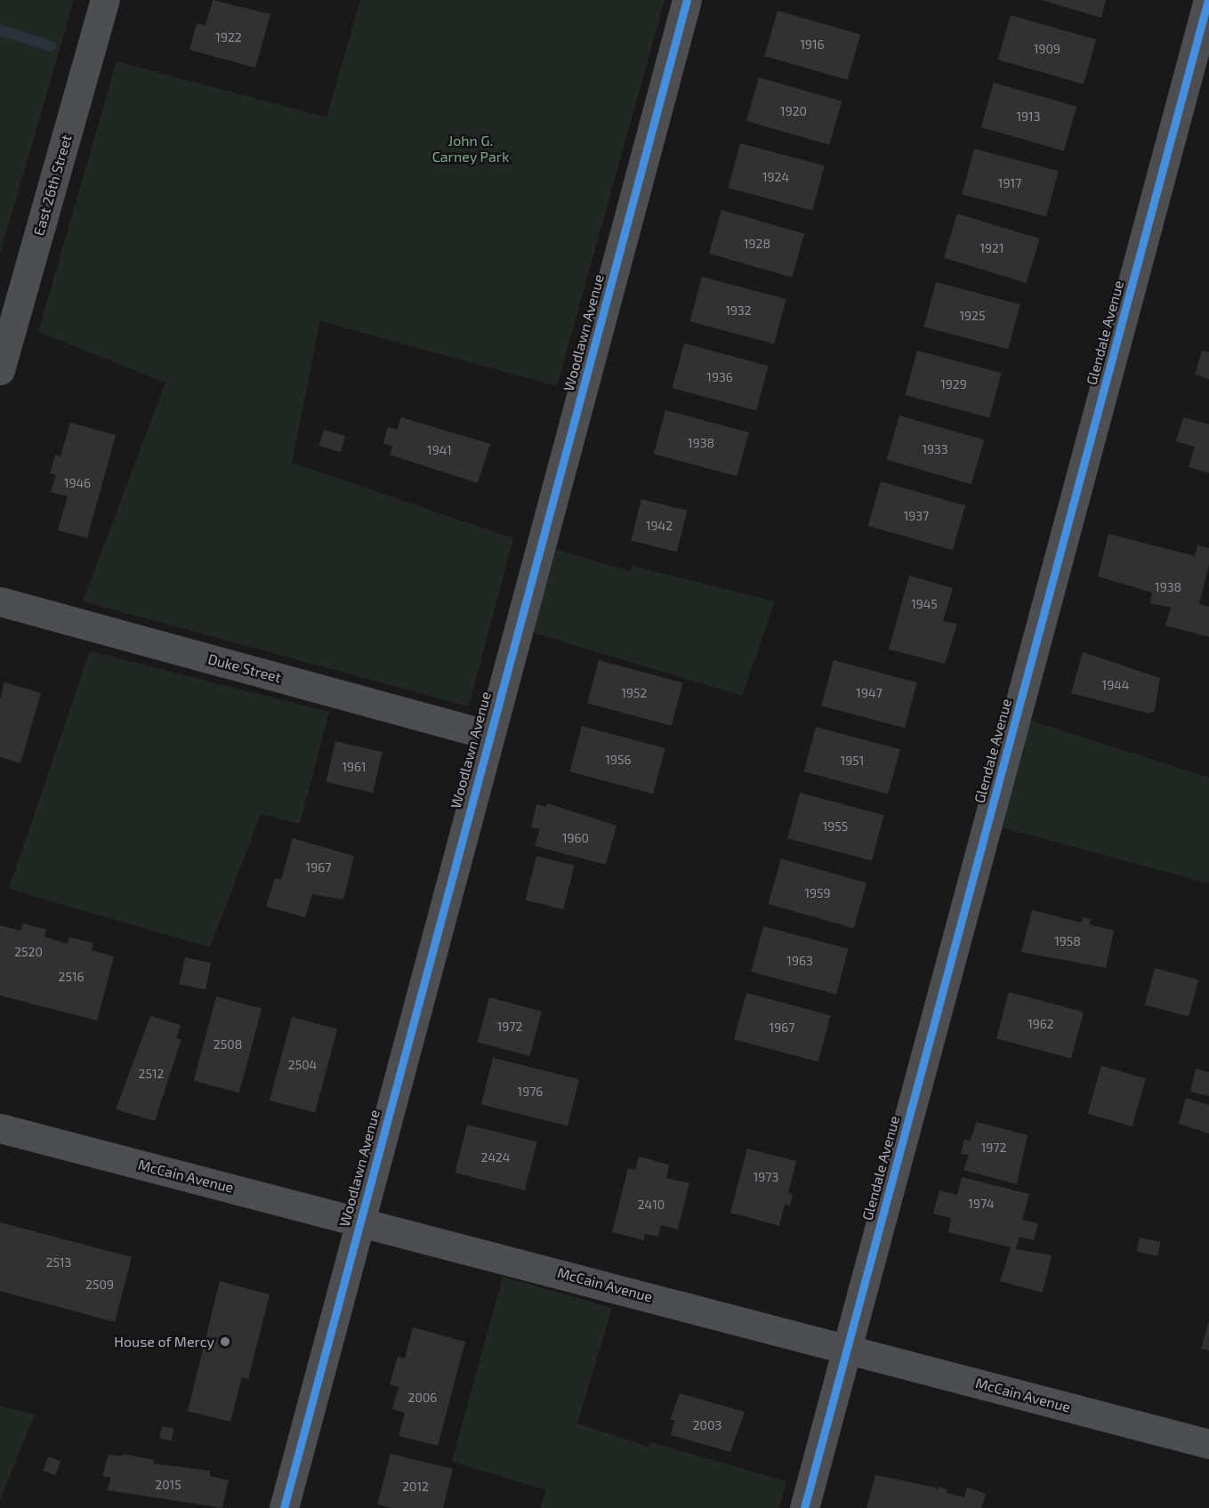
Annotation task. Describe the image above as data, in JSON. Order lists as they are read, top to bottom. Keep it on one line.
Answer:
{"streets":{"street":["East 26th Street","Woodlawn Avenue","Glendale Avenue","Duke Street","McCain Avenue"]},"crossings":[["Woodlawn Avenue","Duke Street"],["Woodlawn Avenue","McCain Avenue"],["Glendale Avenue","McCain Avenue"]],"parks":["John G. Carney Park"],"places":["House of Mercy"],"house_numbers":["1922","1916","1909","1920","1913","1924","1917","1928","1921","1932","1925","1936","1929","1938","1933","1941","1946","1937","1942","1938","1945","1944","1952","1947","1956","1951","1961","1955","1960","1967","1959","1958","2520","1963","2516","1962","1972","1967","2508","2504","2512","1976","1972","2424","1973","1974","2410","2513","2509","2006","2003","2015","2012"]}
